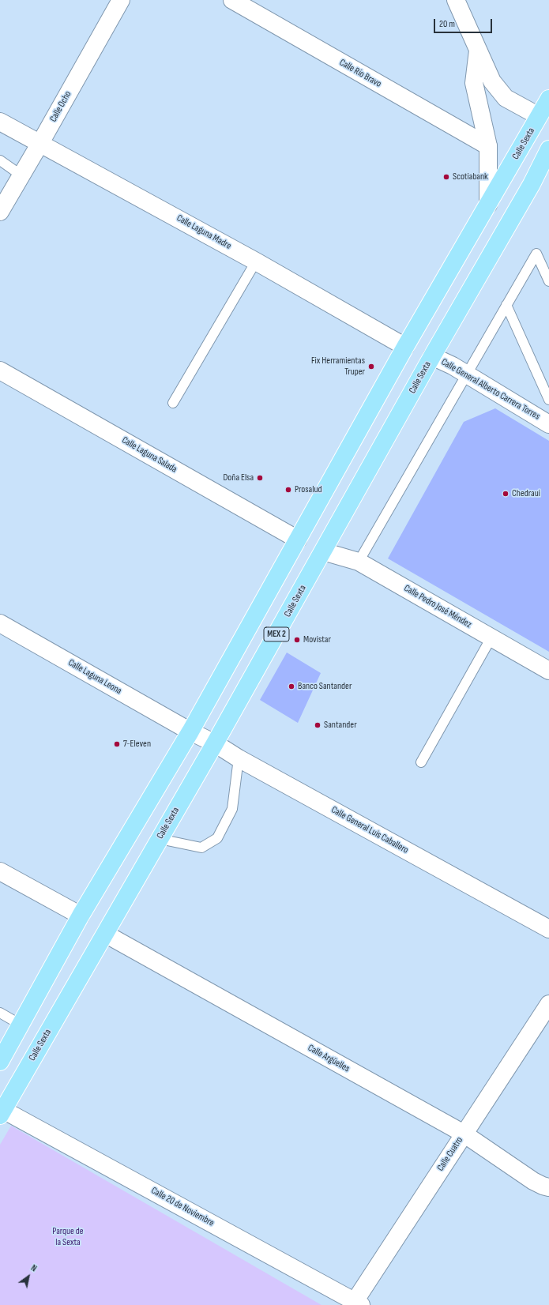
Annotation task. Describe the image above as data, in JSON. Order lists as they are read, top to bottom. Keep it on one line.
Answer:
{"streets":{"main road":["Calle Sexta","MEX 2"],"street":["Calle Río Bravo","Calle Ocho","Calle Laguna Madre","Calle General Alberto Carrera Torres","Calle Laguna Salada","Calle Pedro José Méndez","Calle Laguna Leona","Calle General Luis Caballero","Calle Argüelles","Calle Cuatro","Calle 20 de Noviembre"]},"crossings":[["Calle Ocho","Calle Laguna Madre"],["Calle Sexta","Calle Laguna Madre"],["Calle Sexta","Calle General Alberto Carrera Torres"],["Calle Sexta","Calle Laguna Salada"],["Calle Sexta","Calle Pedro José Méndez"],["Calle Sexta","Calle Laguna Leona"],["Calle Sexta","Calle General Luis Caballero"],["Calle Sexta","Calle Argüelles"],["Calle Sexta","Calle 20 de Noviembre"],["Calle Laguna Leona","Calle General Luis Caballero"],["Calle Argüelles","Calle Cuatro"],["Calle Cuatro","Calle 20 de Noviembre"]],"parks":["Parque de la Sexta"],"places":["Scotiabank","Fix Herramientas Truper","Doña Elsa","Prosalud","Chedraui","Movistar","Banco Santander","Santander","7-Eleven"],"scale_bar":"20 m","north":"top right"}
